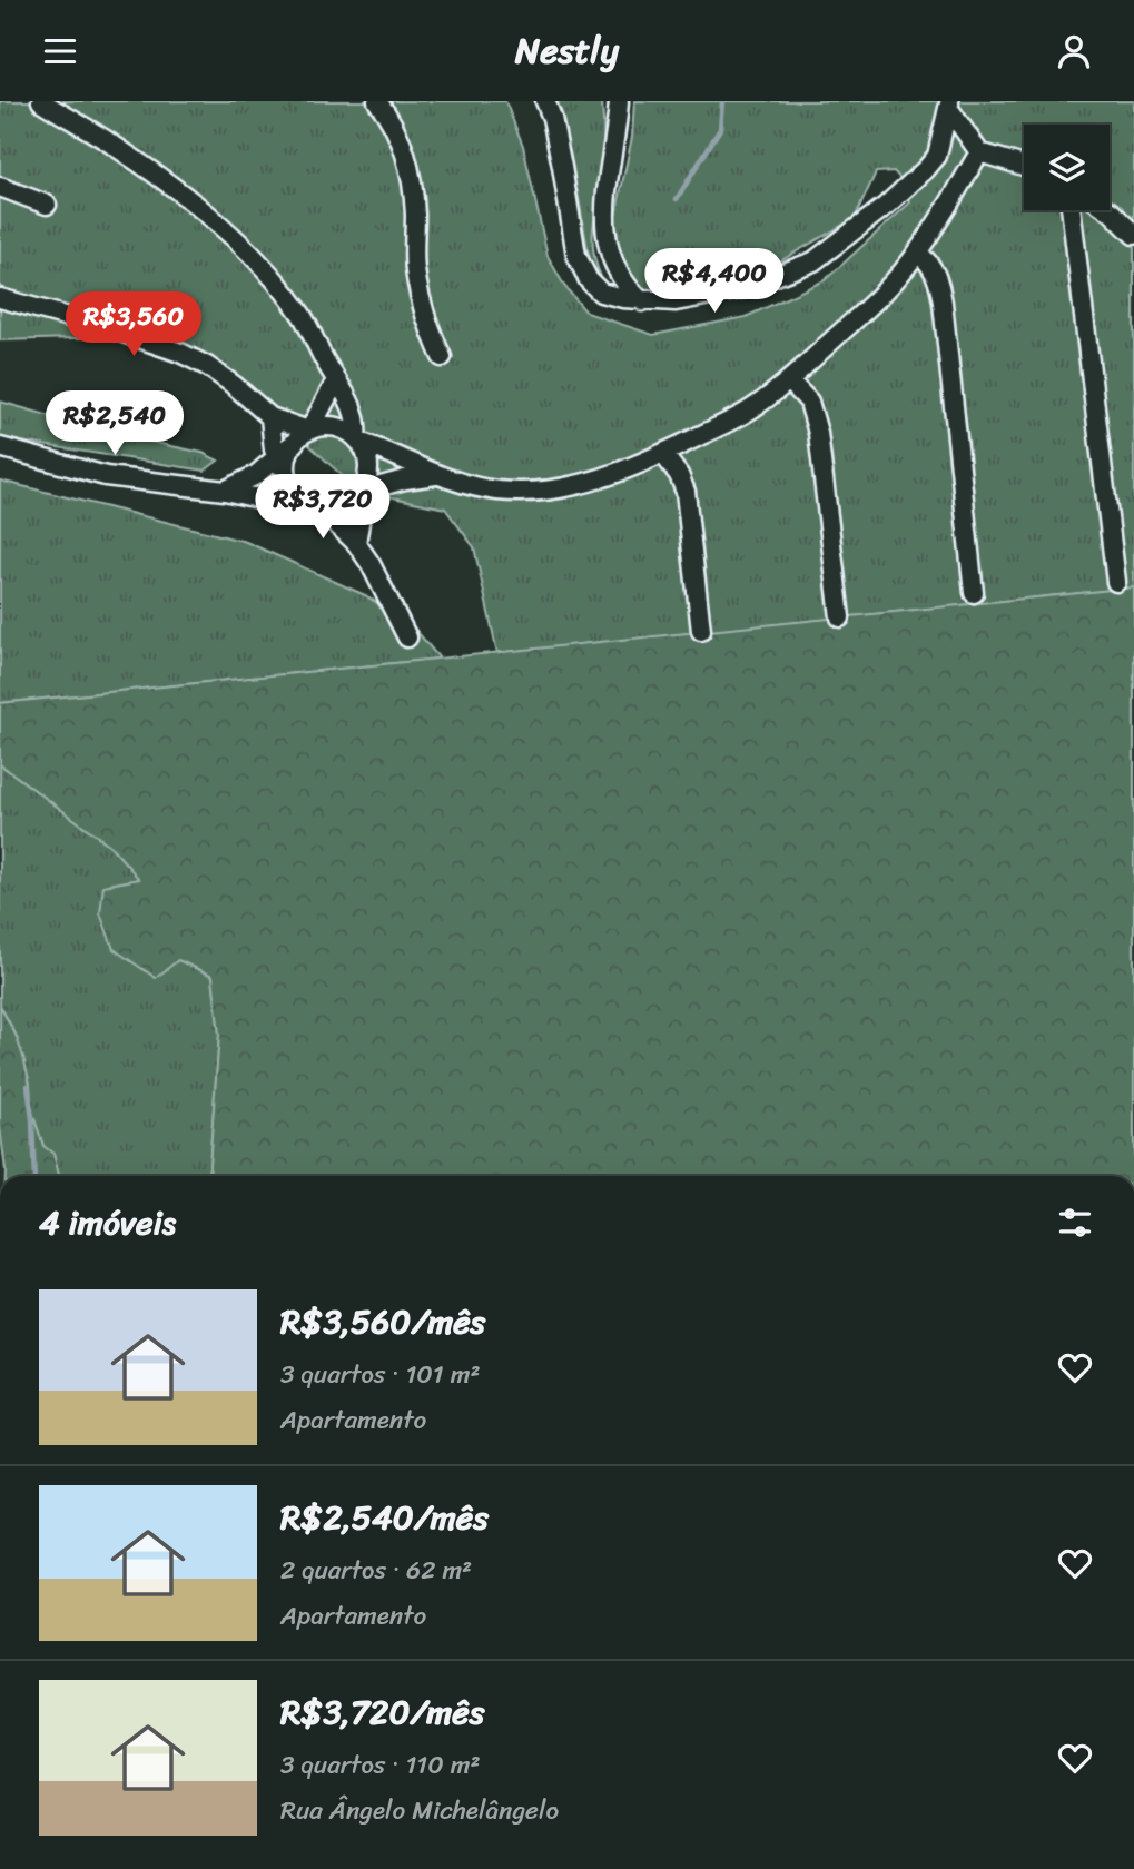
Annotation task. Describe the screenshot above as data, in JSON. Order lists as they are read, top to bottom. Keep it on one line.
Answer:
{"page":{"header":"Nestly","price":["R$4,400","R$3,560","R$2,540","R$3,720"],"heading":"4 imóveis","list":[{"name":"R$3,560/mês","note":"3 quartos · 101 m² · Apartamento"},{"name":"R$2,540/mês","note":"2 quartos · 62 m² · Apartamento"},{"name":"R$3,720/mês","note":"3 quartos · 110 m² · Rua Ângelo Michelângelo"}]}}
